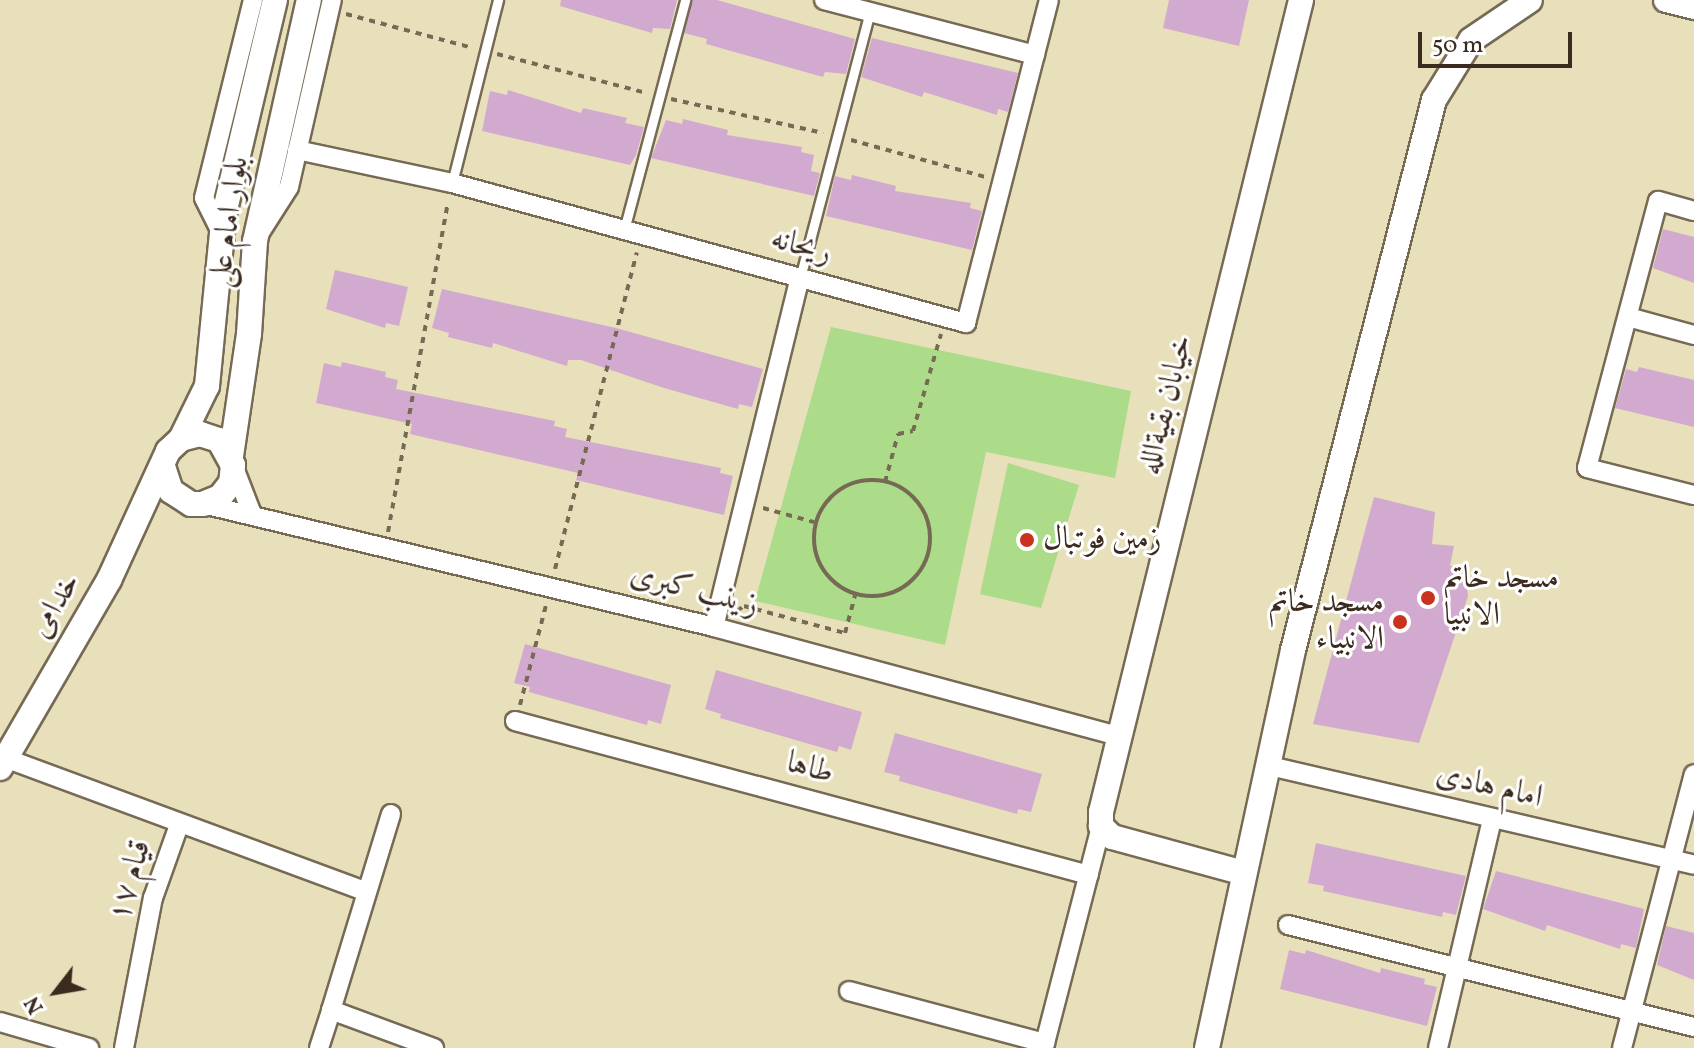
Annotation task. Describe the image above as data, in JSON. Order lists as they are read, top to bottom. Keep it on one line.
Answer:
{"streets":{"street":["بلوار امام علی","ریحانه","خیابان بقیةالله","زینب کبری","خدامی","طاها","امام هادی","قیام ۱۷"]},"crossings":[["بلوار امام علی","زینب کبری"],["بلوار امام علی","خدامی"],["خیابان بقیةالله","زینب کبری"],["زینب کبری","خدامی"]],"places":["زمین فوتبال","مسجد خاتم الانبیا","مسجد خاتم الانبیاء"],"scale_bar":"50 m","north":"bottom left"}
